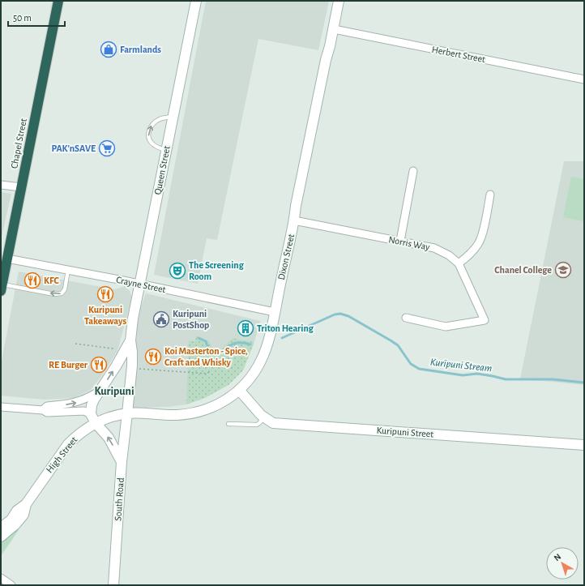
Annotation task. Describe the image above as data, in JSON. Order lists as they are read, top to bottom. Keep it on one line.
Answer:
{"streets":{"highway":["Chapel Street"],"street":["Herbert Street","Queen Street","Norris Way","Dixon Street","Crayne Street","Kuripuni Street","High Street","South Road"]},"crossings":[["Herbert Street","Dixon Street"],["Chapel Street","Crayne Street"],["Queen Street","Dixon Street"],["Queen Street","Crayne Street"],["Queen Street","High Street"],["Queen Street","South Road"],["Norris Way","Dixon Street"],["Dixon Street","Crayne Street"],["Dixon Street","Kuripuni Street"],["Dixon Street","High Street"],["Dixon Street","South Road"],["High Street","South Road"]],"districts":["Kuripuni"],"water":["Kurīpuni Stream"],"places":{"shop":["Farmlands"],"supermarket":["PAK'nSAVE"],"school or university":["Chanel College"],"theatre":["The Screening Room"],"restaurant":["KFC","Kuripuni Takeaways","Koi Masterton - Spice, Craft and Whisky","RE Burger"],"public building":["Kuripuni PostShop"],"building":["Triton Hearing"]},"scale_bar":"50 m","north":"top left"}
